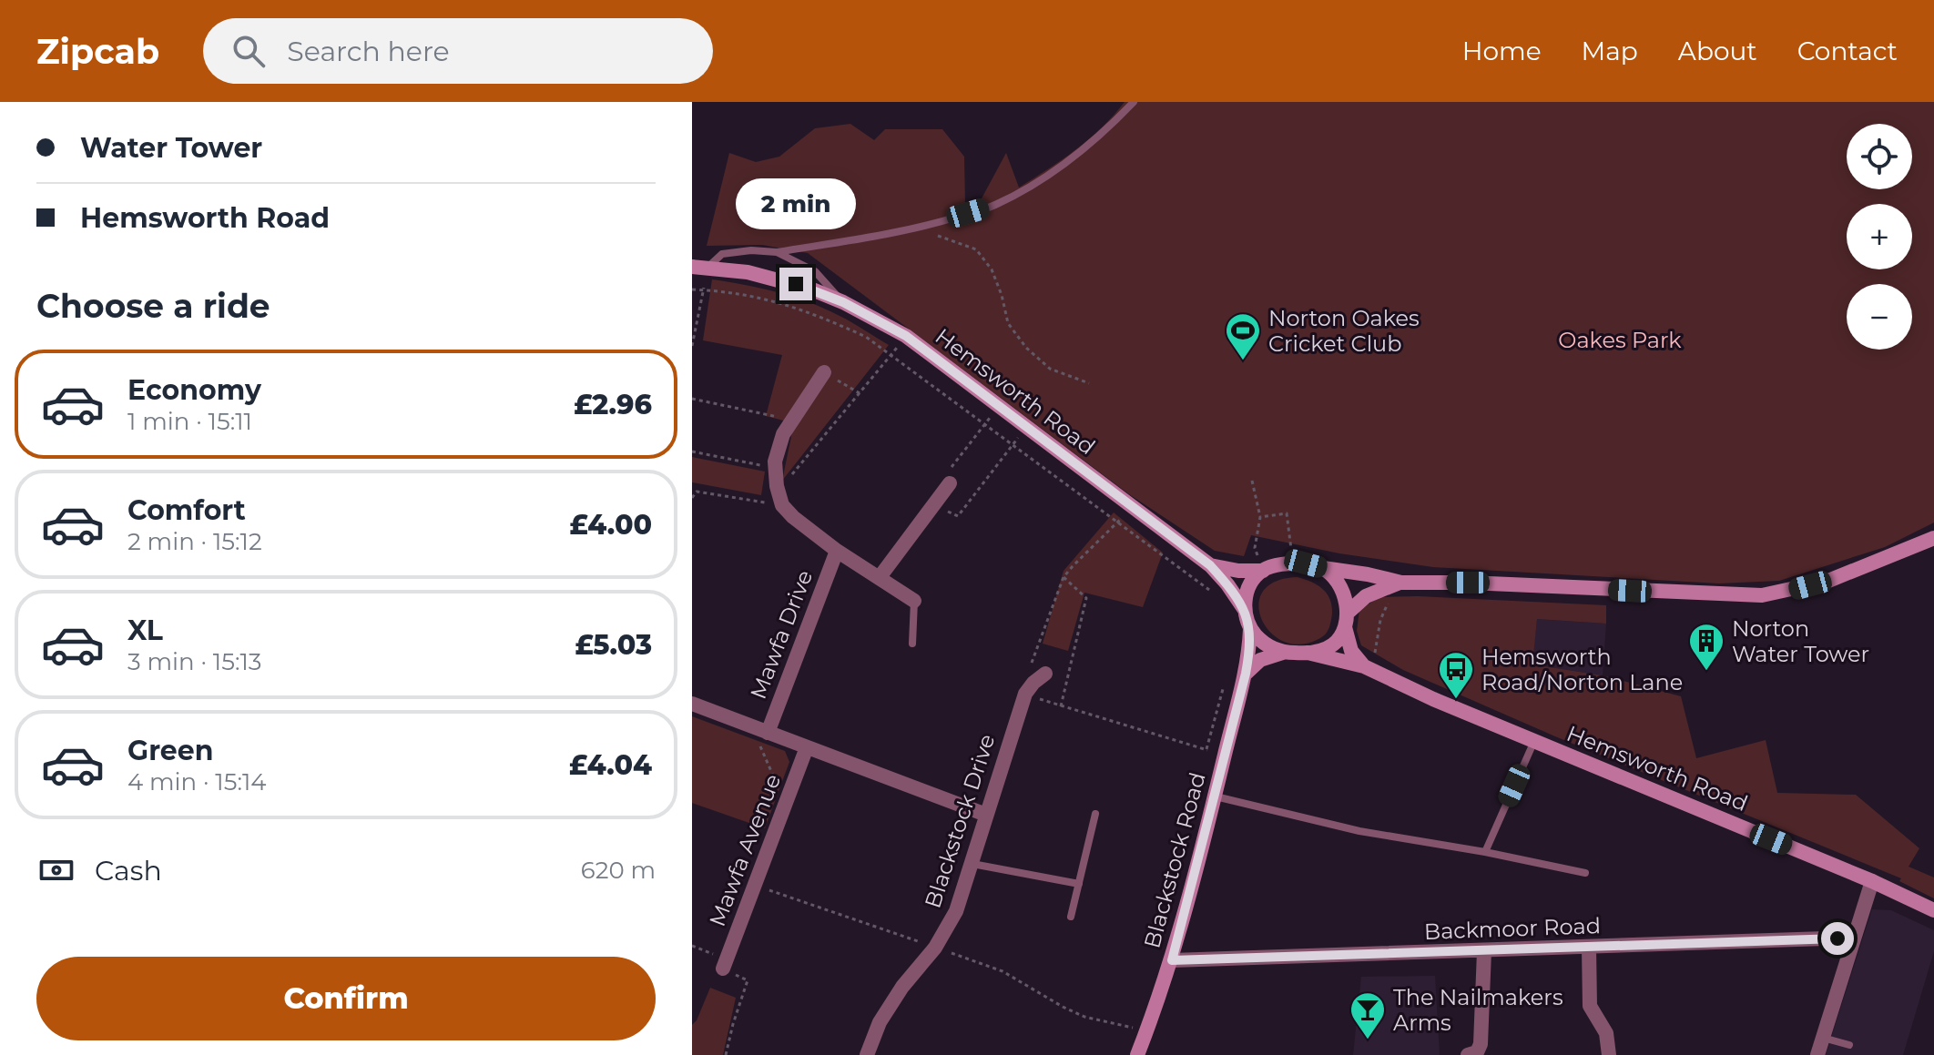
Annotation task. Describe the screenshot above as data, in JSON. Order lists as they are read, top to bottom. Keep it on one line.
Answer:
{"streets":{"street":["Hemsworth Road","Mawfa Drive","Blackstock Drive","Mawfa Avenue","Blackstock Road","Backmoor Road"]},"crossings":[["Hemsworth Road","Blackstock Road"],["Blackstock Road","Backmoor Road"]],"parks":["Oakes Park"],"places":{"sports":["Norton Oakes Cricket Club"],"building":["Norton Water Tower"],"bus stop":["Hemsworth Road/Norton Lane"],"bar":["The Nailmakers Arms"]},"page":{"header":"Zipcab","search":"Search here","nav":["Home","Map","About","Contact"],"banner":["Water Tower","Hemsworth Road"],"map_buttons":["+","−"],"bubble":"2 min","heading":"Choose a ride","list":[{"name":"Economy","note":"1 min · 15:11","value":"£2.96"},{"name":"Comfort","note":"2 min · 15:12","value":"£4.00"},{"name":"XL","note":"3 min · 15:13","value":"£5.03"},{"name":"Green","note":"4 min · 15:14","value":"£4.04"}],"pay":["Cash","620 m"],"buttons":"Confirm"}}
